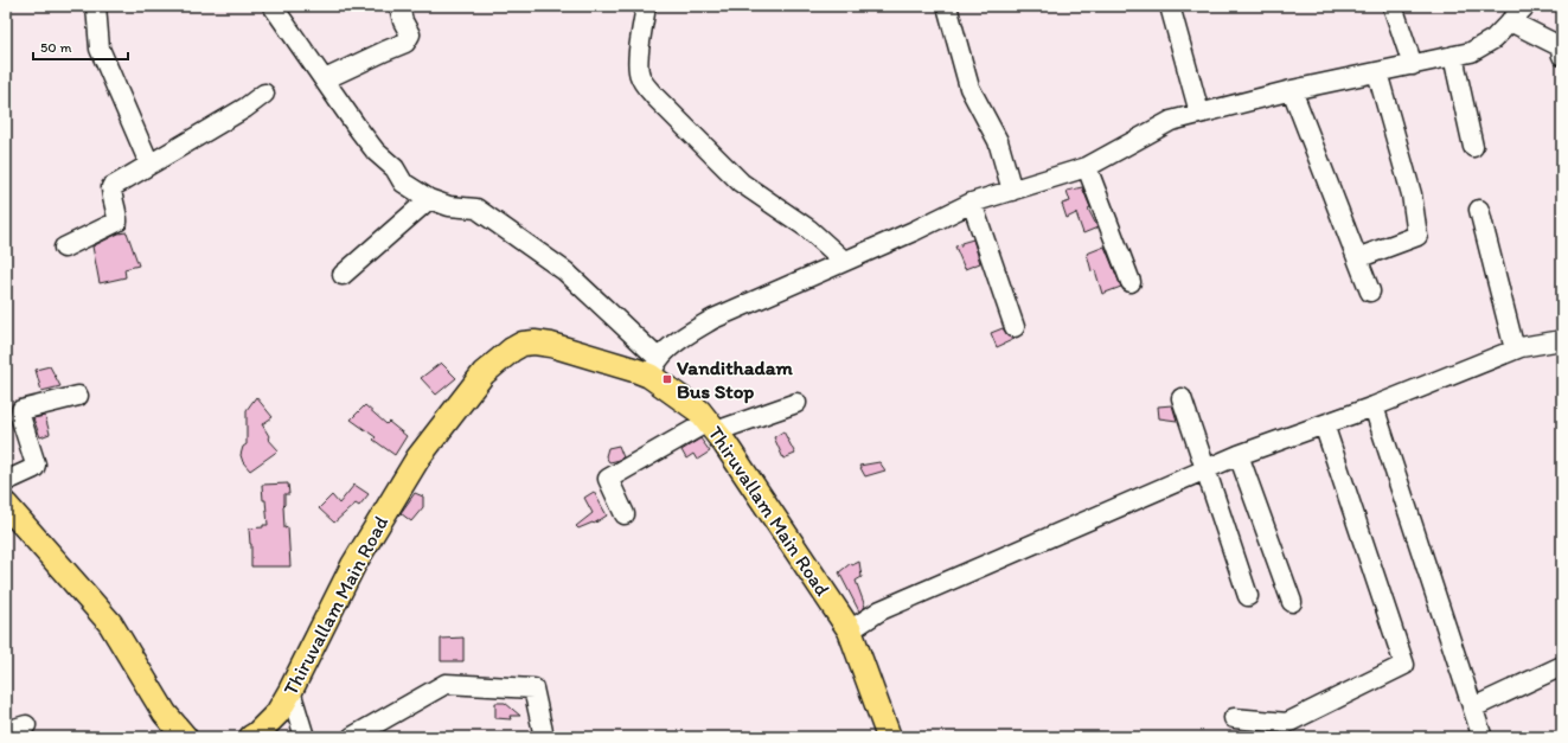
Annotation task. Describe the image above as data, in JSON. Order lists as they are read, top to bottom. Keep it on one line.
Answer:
{"streets":{"main road":["Thiruvallam Main Road"]},"places":{"transit":["Vandithadam Bus Stop"]},"scale_bar":"50 m"}
